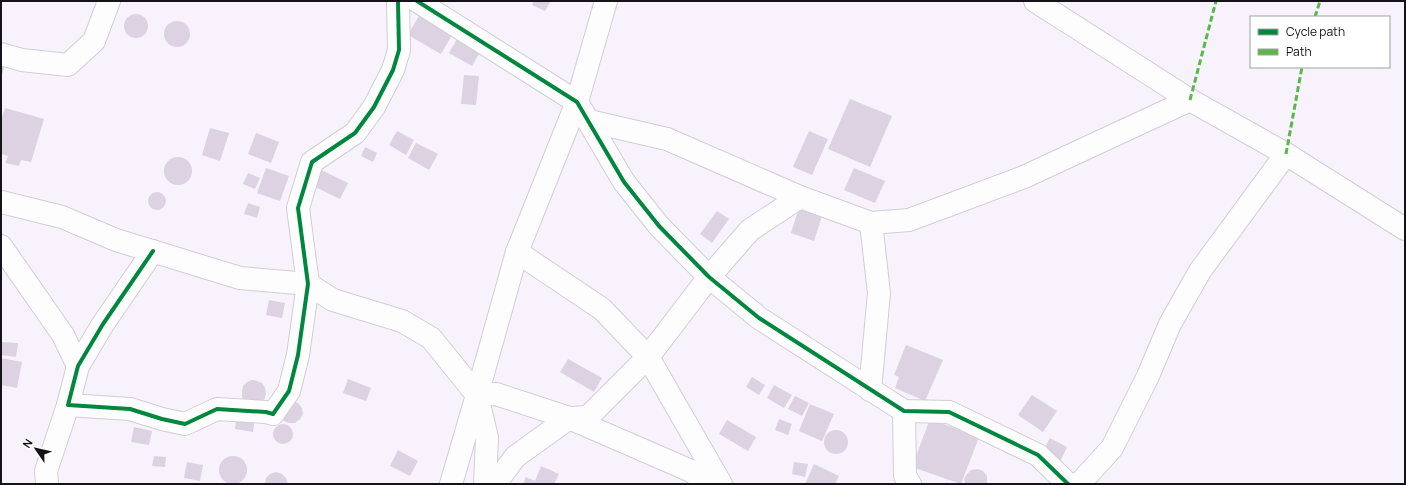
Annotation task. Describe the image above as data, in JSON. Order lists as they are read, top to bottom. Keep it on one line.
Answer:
{"legend":["Cycle path","Path"],"north":"top left"}
